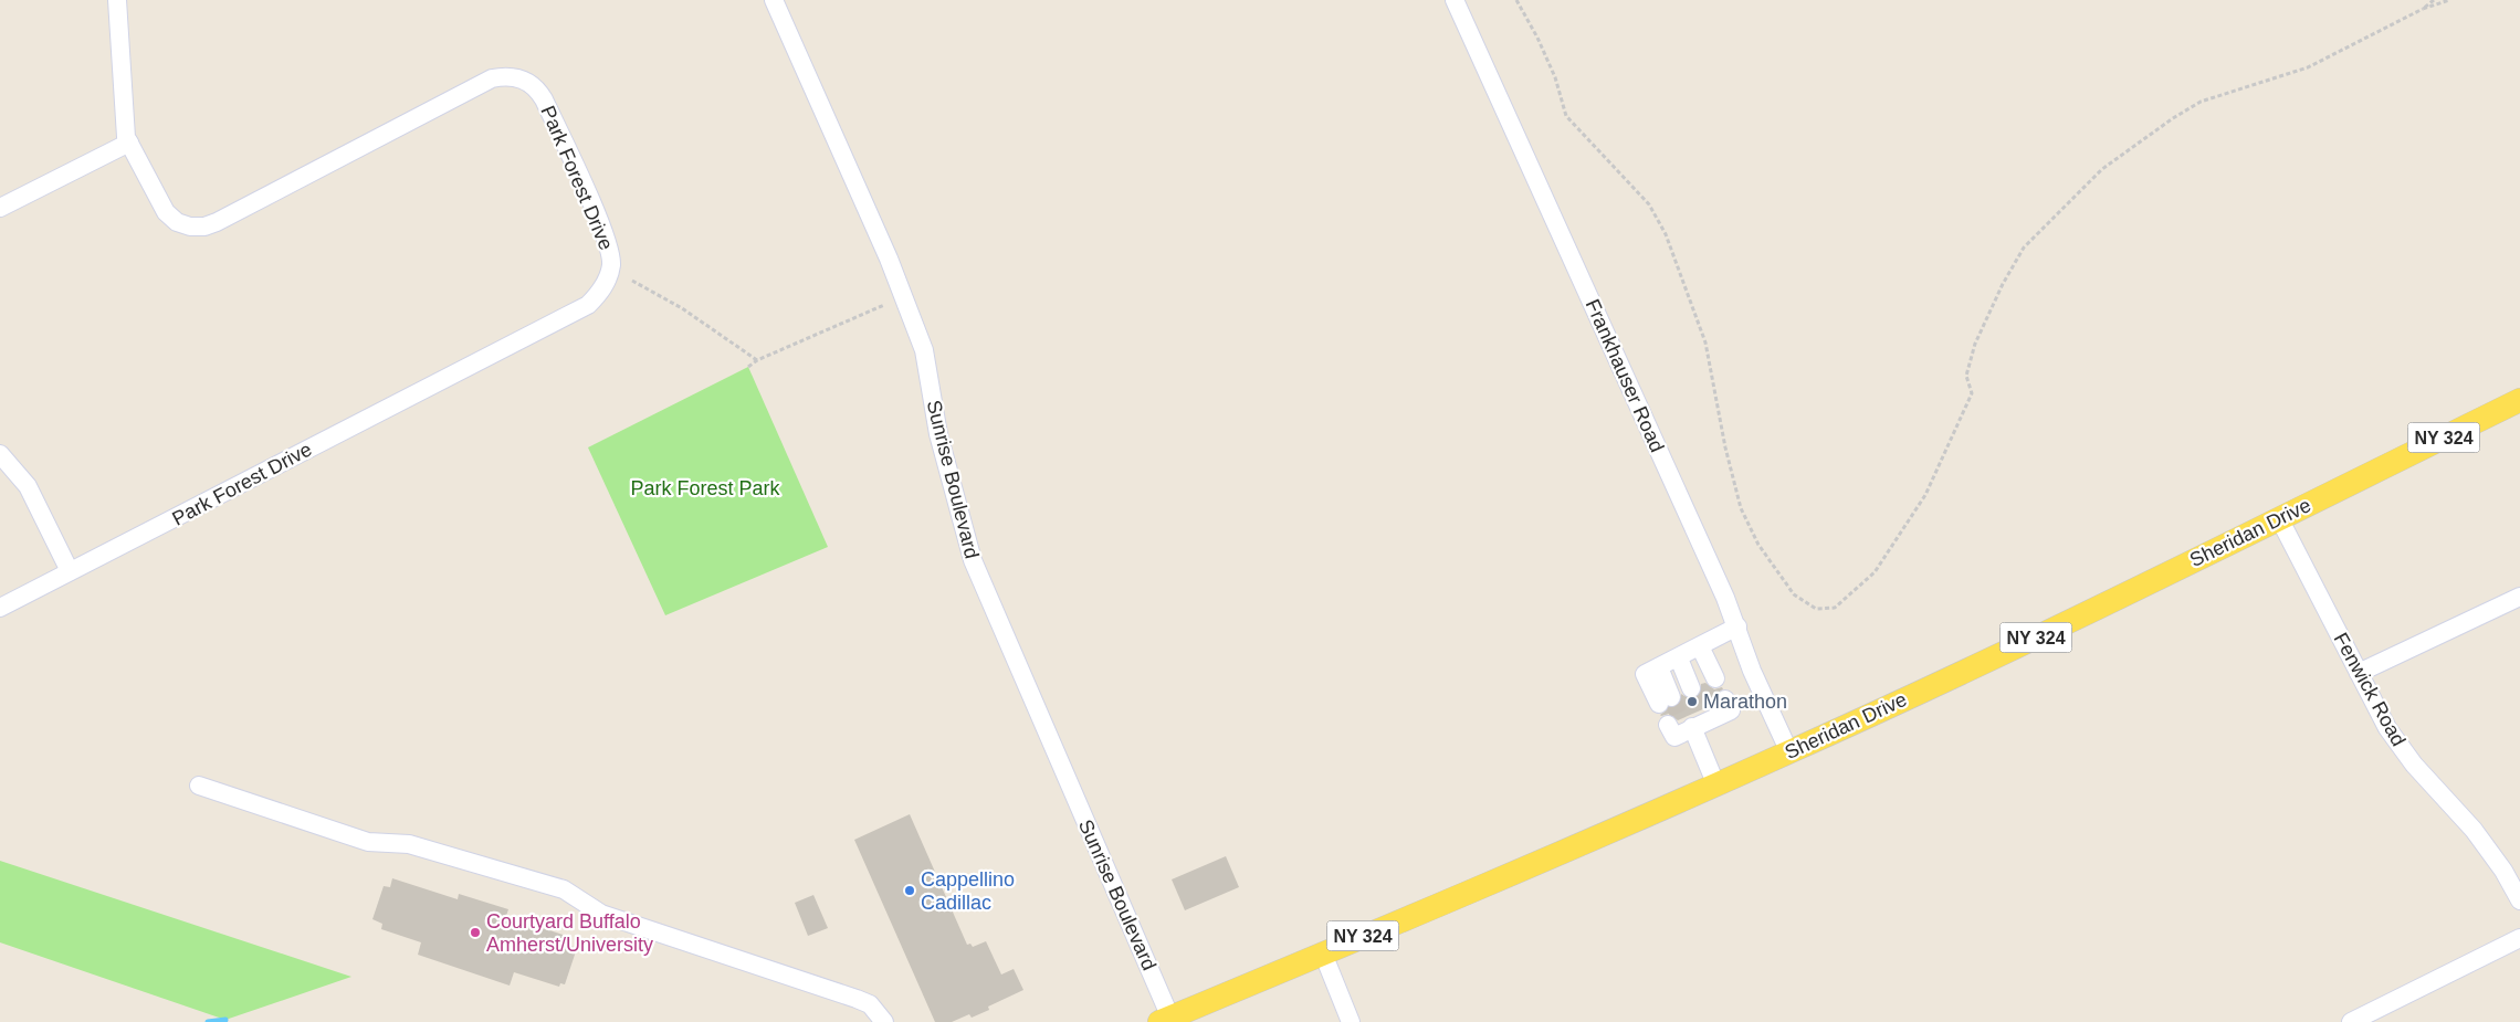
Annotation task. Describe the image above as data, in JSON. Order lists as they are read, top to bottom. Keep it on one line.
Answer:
{"streets":{"main road":["NY 324","Sheridan Drive"],"street":["Park Forest Drive","Frankhauser Road","Sunrise Boulevard","Fenwick Road"]},"crossings":[["Frankhauser Road","Sheridan Drive"],["Sunrise Boulevard","Sheridan Drive"],["Sheridan Drive","Fenwick Road"]],"parks":["Park Forest Park"],"places":["Marathon","Cappellino Cadillac","Courtyard Buffalo Amherst/University"]}
